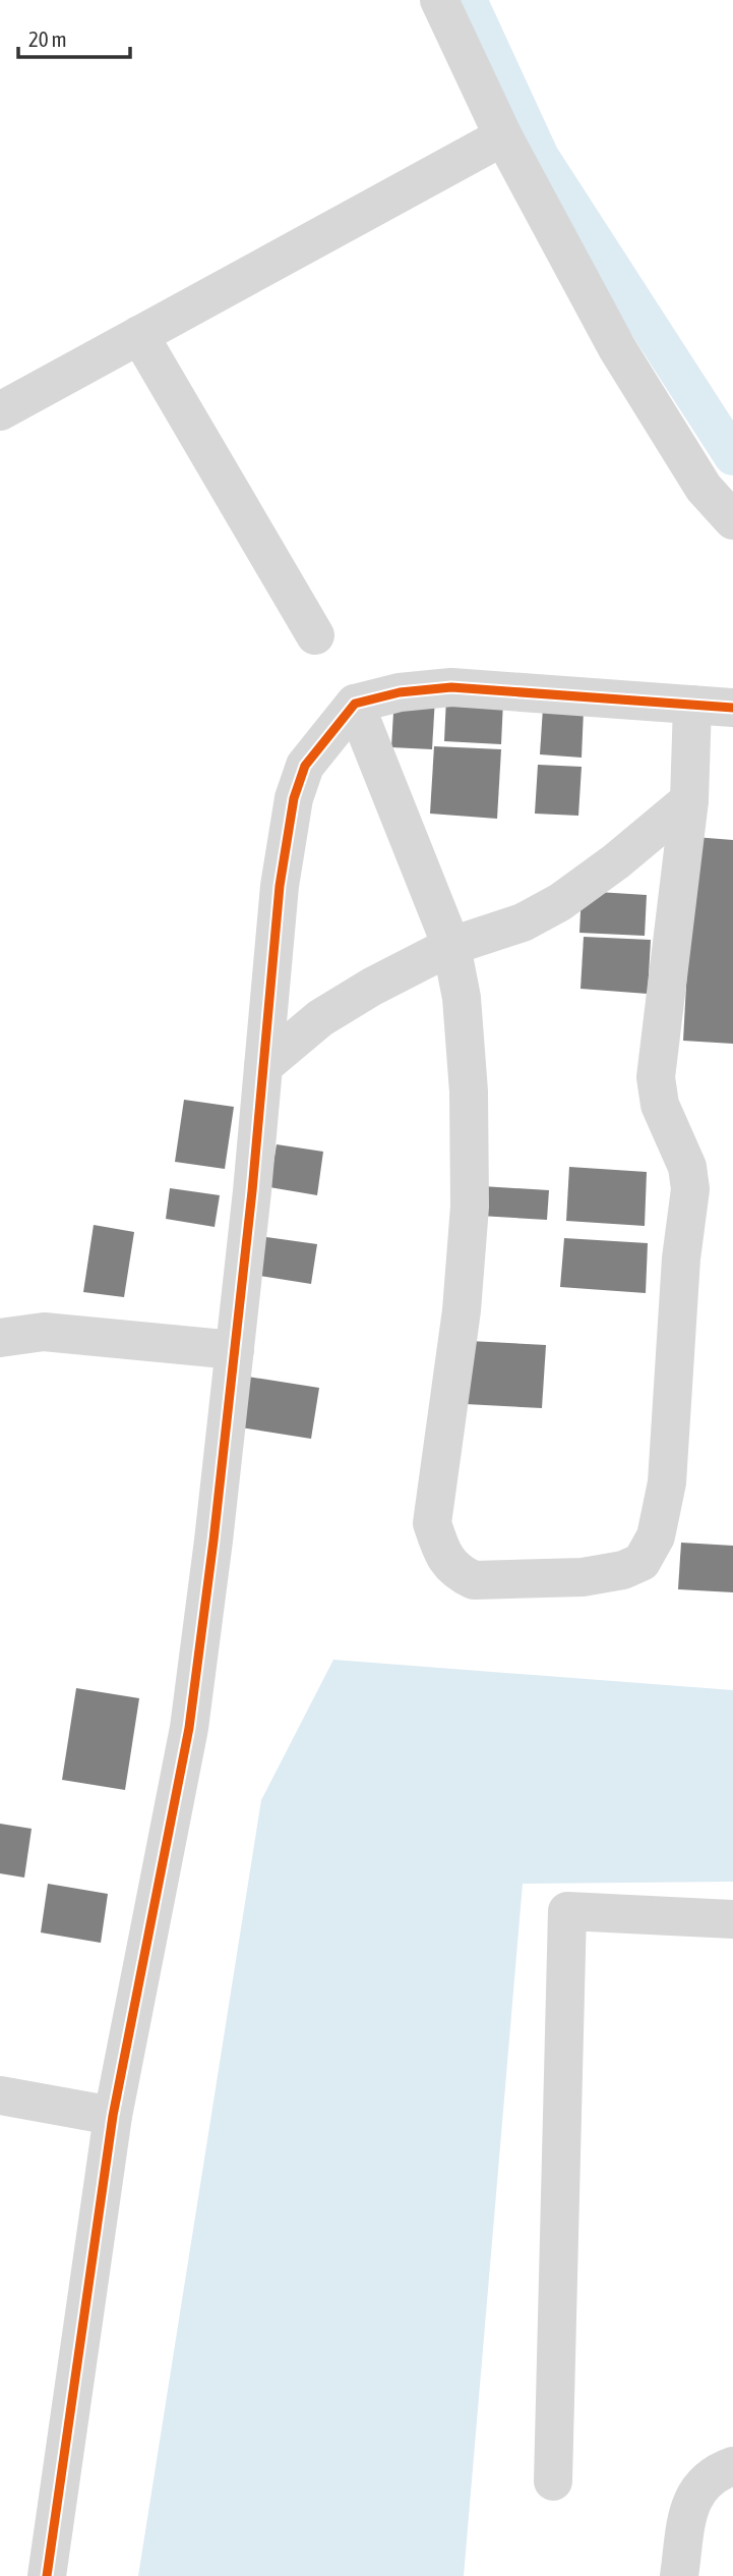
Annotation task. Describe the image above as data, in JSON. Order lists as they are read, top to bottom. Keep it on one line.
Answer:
{"scale_bar":"20 m"}
